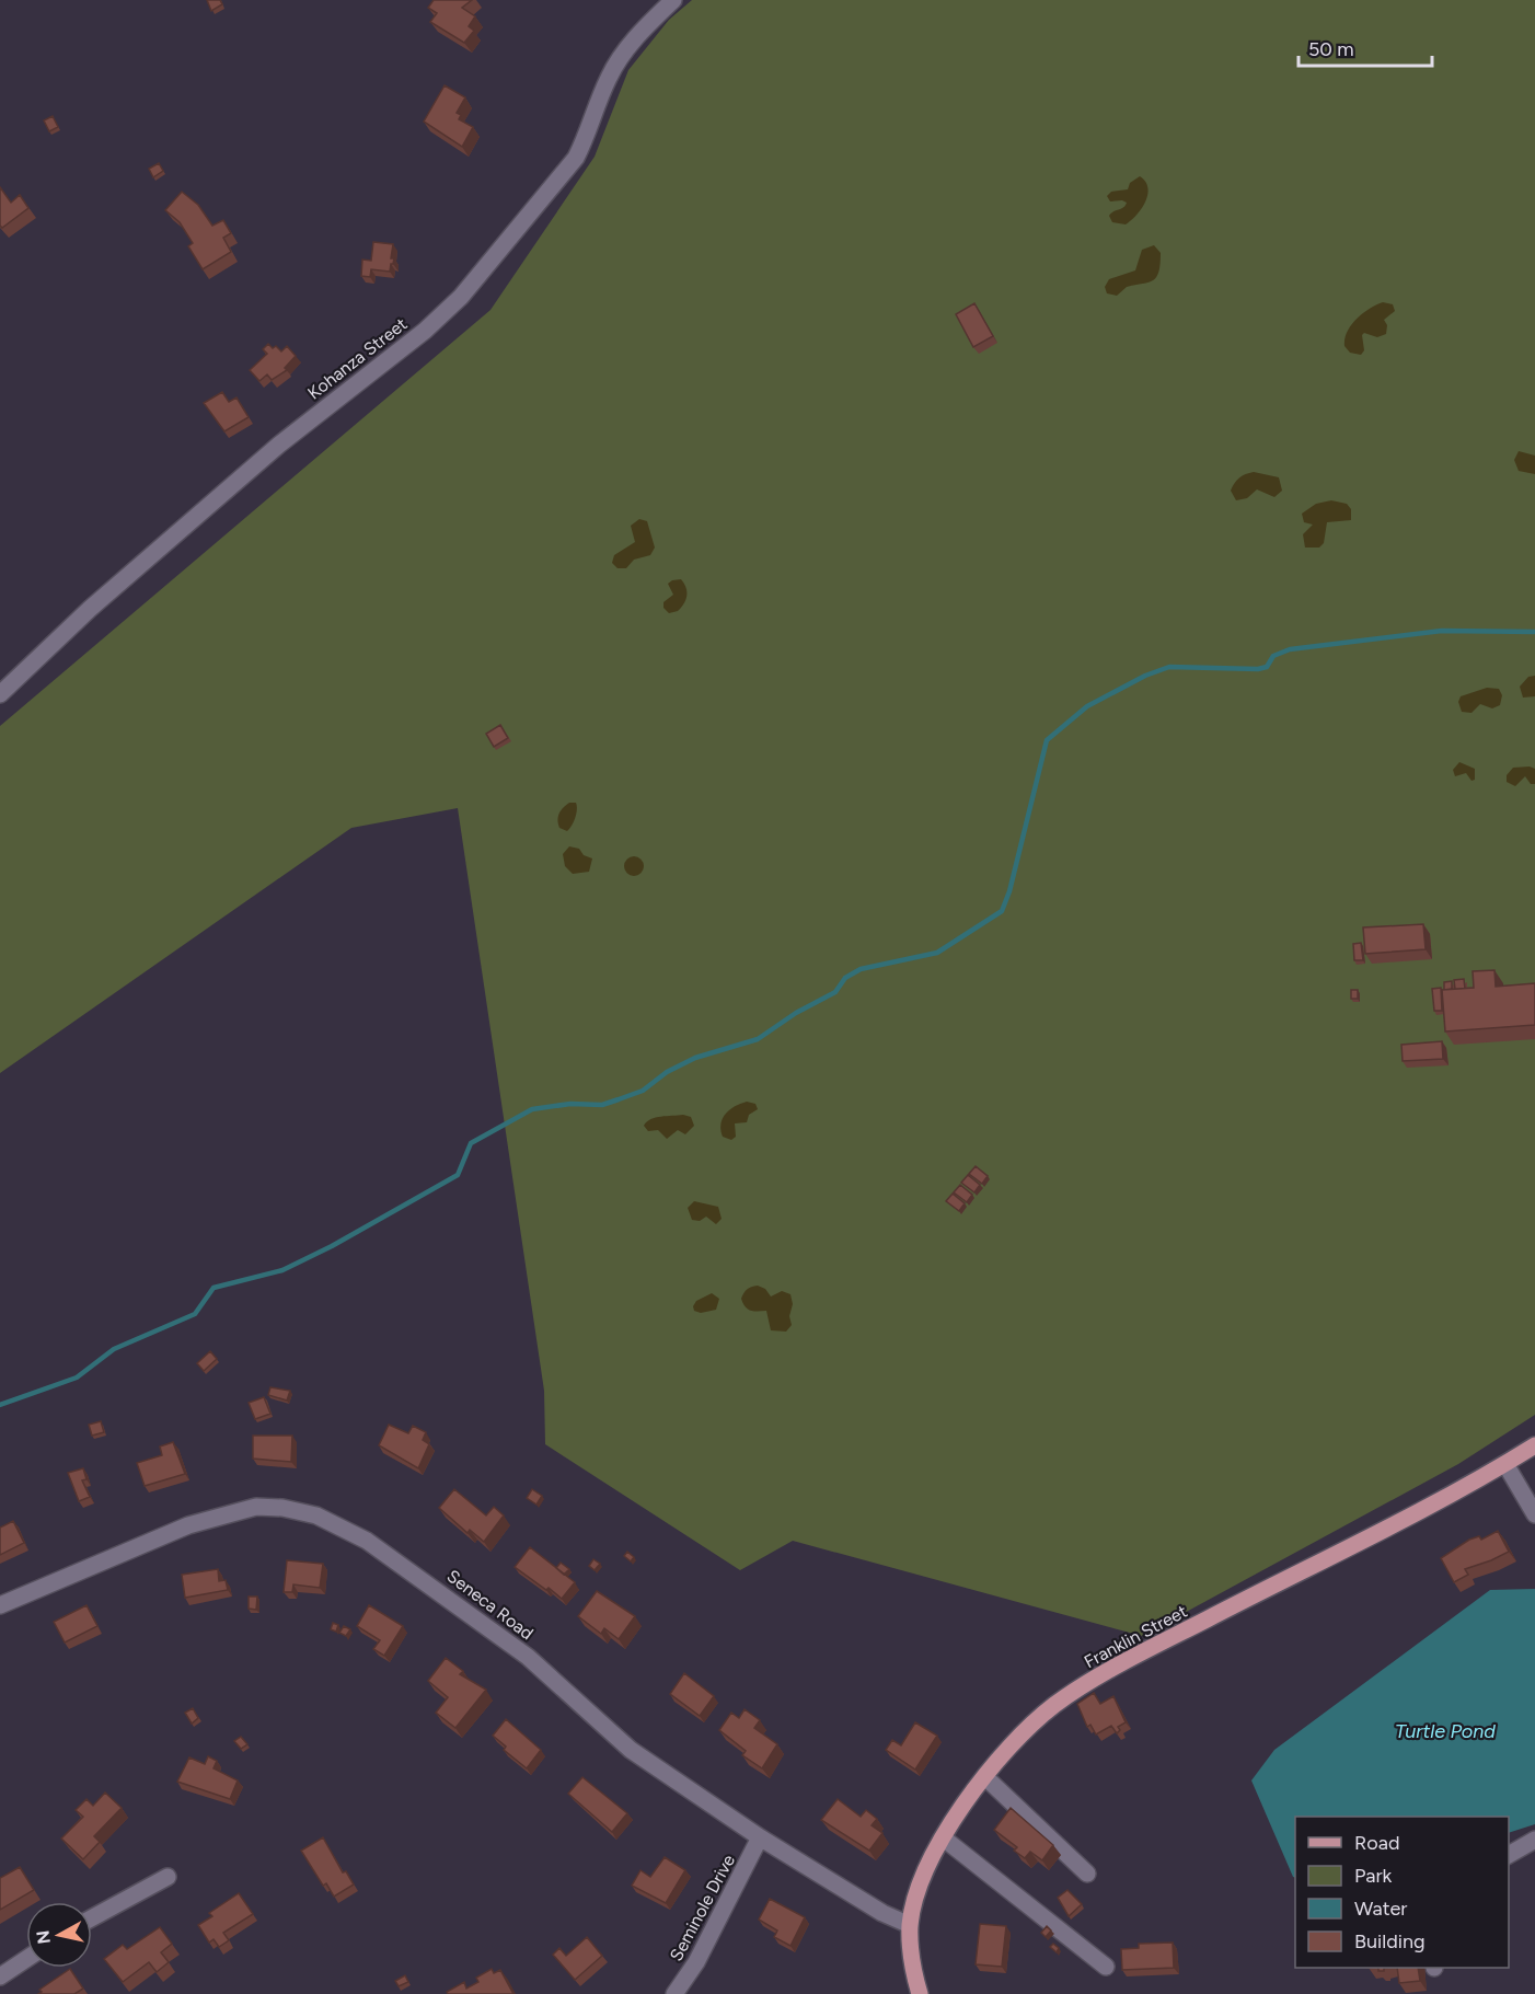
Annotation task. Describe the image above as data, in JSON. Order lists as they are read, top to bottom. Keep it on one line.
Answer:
{"streets":{"main road":["Franklin Street"],"street":["Kohanza Street","Seneca Road","Seminole Drive"]},"crossings":[["Seneca Road","Franklin Street"],["Seneca Road","Seminole Drive"]],"water":["Turtle Pond"],"legend":["Road","Park","Water","Building"],"scale_bar":"50 m","north":"left"}
